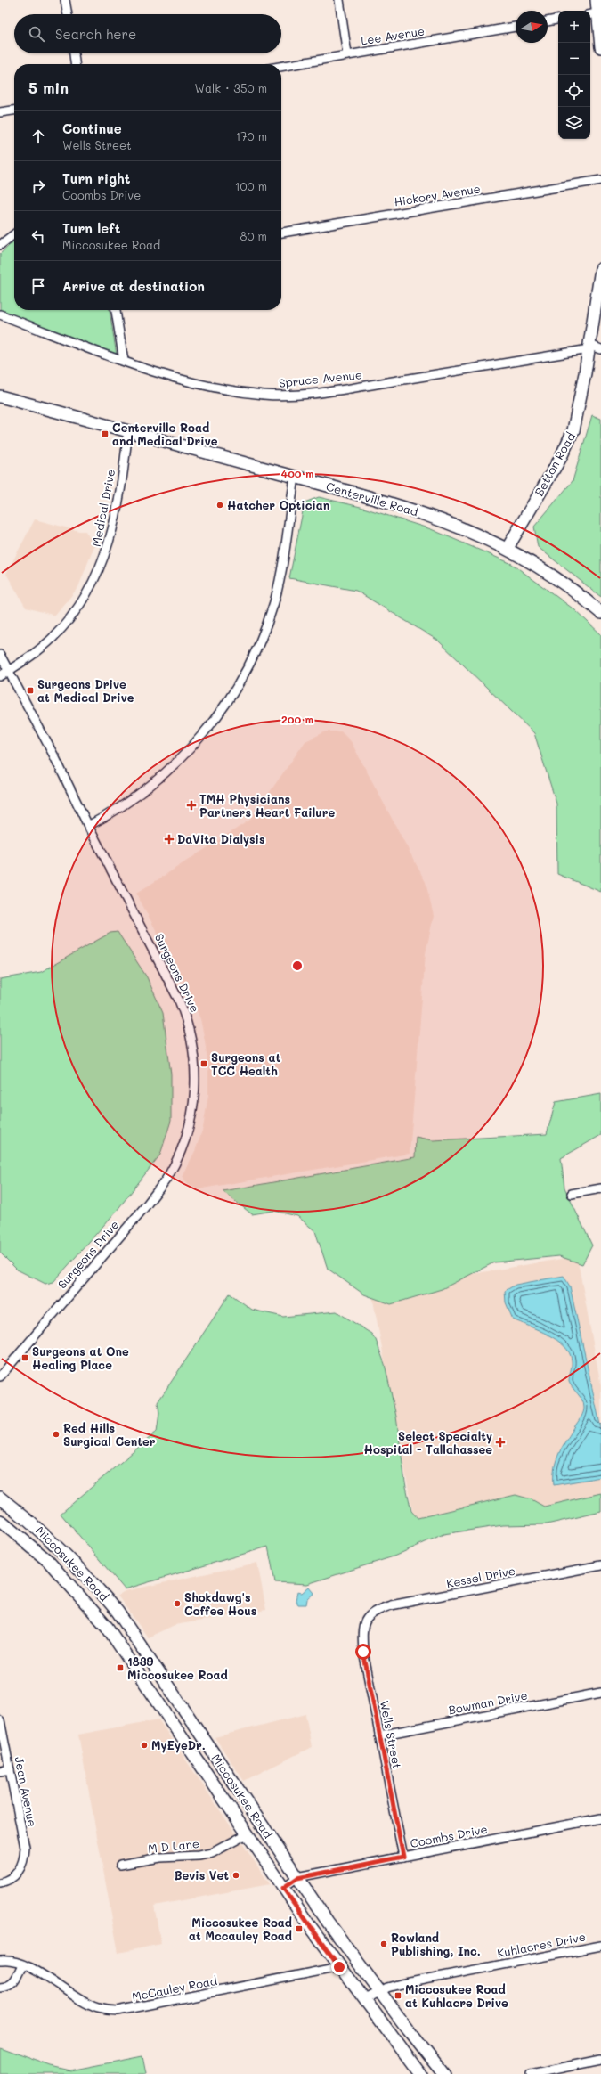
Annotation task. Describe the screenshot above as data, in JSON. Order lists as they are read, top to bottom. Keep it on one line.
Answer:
{"streets":{"street":["Lee Avenue","Hickory Avenue","Spruce Avenue","Betton Road","Centerville Road","Medical Drive","Surgeons Drive","Miccosukee Road","Kessel Drive","Bowman Drive","Wells Street","Jean Avenue","Coombs Drive","M D Lane","Kuhlacres Drive","McCauley Road"]},"crossings":[["Spruce Avenue","Betton Road"],["Betton Road","Centerville Road"],["Centerville Road","Medical Drive"],["Medical Drive","Surgeons Drive"],["Miccosukee Road","Coombs Drive"],["Miccosukee Road","M D Lane"],["Miccosukee Road","Kuhlacres Drive"],["Miccosukee Road","McCauley Road"],["Kessel Drive","Wells Street"],["Bowman Drive","Wells Street"],["Wells Street","Coombs Drive"]],"places":{"transit":["Centerville Road and Medical Drive","Surgeons Drive at Medical Drive","Surgeons at TCC Health","Surgeons at One Healing Place","1839 Miccosukee Road","Miccosukee Road at Mccauley Road","Miccosukee Road at Kuhlacre Drive"],"other":["Hatcher Optician","Red Hills Surgical Center","Shokdawg's Coffee Hous","MyEyeDr.","Bevis Vet","Rowland Publishing, Inc."],"health":["TMH Physicians Partners Heart Failure","DaVita Dialysis","Select Specialty Hospital - Tallahassee"]},"north":"right","page":{"map_buttons":["+","−"],"search":"Search here","heading":["5 min","Walk · 350 m"],"list":[["Continue","Wells Street","170 m"],["Turn right","Coombs Drive","100 m"],["Turn left","Miccosukee Road","80 m"],"Arrive at destination"]},"rings":["400 m","200 m"]}
